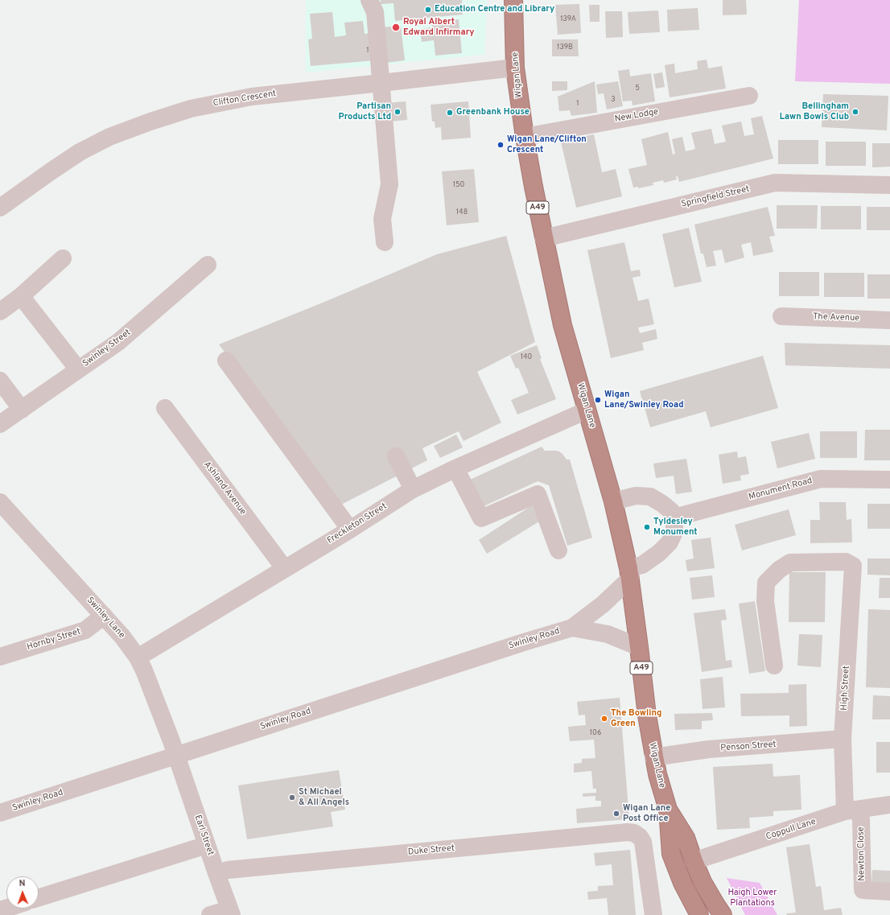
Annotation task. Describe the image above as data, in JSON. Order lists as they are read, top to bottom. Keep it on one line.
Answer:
{"streets":{"highway":["Wigan Lane","A49"],"street":["Clifton Crescent","New Lodge","Springfield Street","The Avenue","Swinley Street","Ashland Avenue","Monument Road","Freckleton Street","Swinley Lane","Swinley Road","Hornby Street","High Street","Penson Street","Coppull Lane","Earl Street","Duke Street","Newton Close"]},"crossings":[["Wigan Lane","Clifton Crescent"],["Wigan Lane","New Lodge"],["Wigan Lane","Springfield Street"],["Wigan Lane","A49"],["Wigan Lane","Freckleton Street"],["Wigan Lane","Swinley Road"],["Wigan Lane","Penson Street"],["Wigan Lane","Coppull Lane"],["A49","Coppull Lane"],["Ashland Avenue","Freckleton Street"],["Freckleton Street","Swinley Lane"],["Swinley Lane","Swinley Road"],["Swinley Lane","Hornby Street"],["Swinley Lane","Earl Street"],["Swinley Road","Earl Street"],["High Street","Penson Street"],["High Street","Coppull Lane"],["High Street","Newton Close"],["Coppull Lane","Newton Close"],["Earl Street","Duke Street"]],"parks":["Haigh Lower Plantations"],"places":["Education Centre and Library","Royal Albert Edward Infirmary","Partisan Products Ltd","Bellingham Lawn Bowls Club","Greenbank House","Wigan Lane/Clifton Crescent","Wigan Lane/Swinley Road","Tyldesley Monument","The Bowling Green","St Michael & All Angels","Wigan Lane Post Office"],"house_numbers":["139A","139B","1","5","3","1","150","148","140","106"],"north":"top"}
